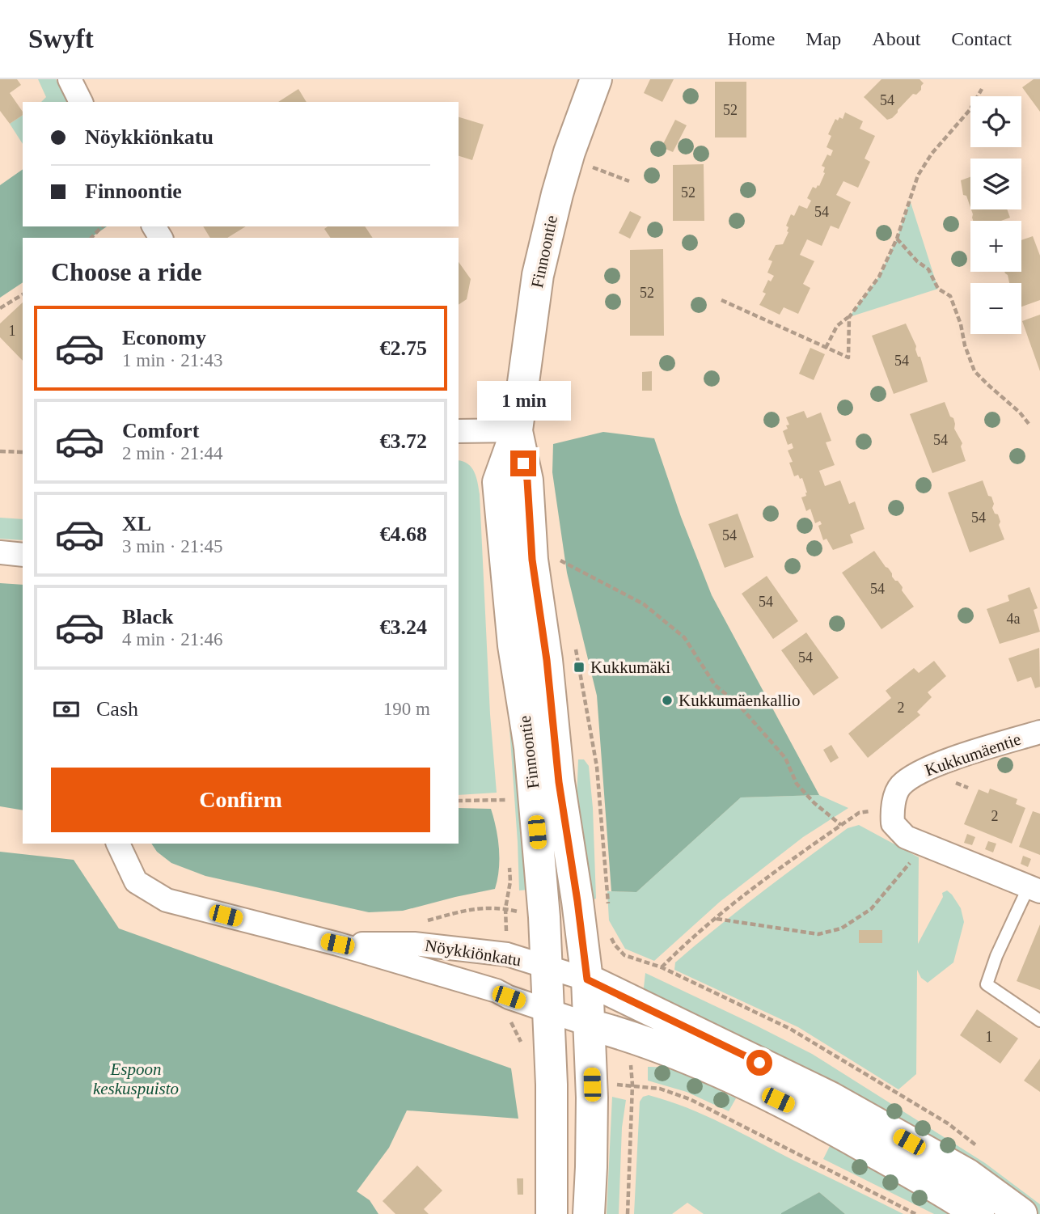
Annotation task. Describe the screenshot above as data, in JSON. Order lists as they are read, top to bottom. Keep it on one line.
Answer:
{"streets":{"main road":["Finnoontie","Nöykkiönkatu"],"street":["Kukkumäentie"]},"crossings":[["Finnoontie","Nöykkiönkatu"]],"parks":["Espoon keskuspuisto"],"places":{"transit":["Kukkumäki"],"other":["Kukkumäenkallio"]},"house_numbers":["54","52","52","54","52","1","54","54","54","54","54","54","4a","54","2","2","1"],"page":{"header":"Swyft","nav":["Home","Map","About","Contact"],"map_buttons":["+","−"],"banner":["Nöykkiönkatu","Finnoontie"],"heading":"Choose a ride","list":[{"name":"Economy","note":"1 min · 21:43","value":"€2.75"},{"name":"Comfort","note":"2 min · 21:44","value":"€3.72"},{"name":"XL","note":"3 min · 21:45","value":"€4.68"},{"name":"Black","note":"4 min · 21:46","value":"€3.24"}],"bubble":"1 min","pay":["Cash","190 m"],"buttons":"Confirm"}}
